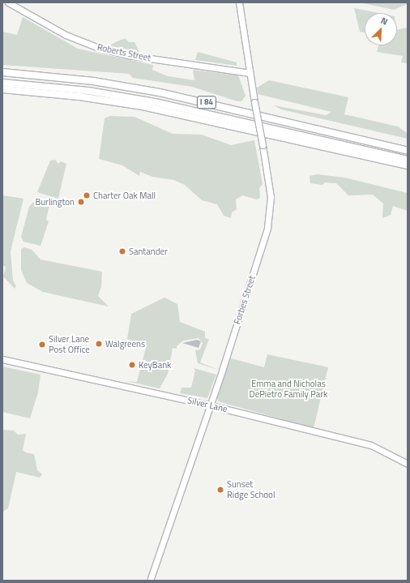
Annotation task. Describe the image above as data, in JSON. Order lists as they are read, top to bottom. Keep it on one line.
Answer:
{"streets":{"highway":["I 84"],"main road":["Roberts Street","Forbes Street","Silver Lane"]},"crossings":[["Roberts Street","Forbes Street"],["Forbes Street","Silver Lane"]],"parks":["Emma and Nicholas DePietro Family Park"],"places":["Charter Oak Mall","Burlington","Santander","Walgreens","Silver Lane Post Office","KeyBank","Sunset Ridge School"],"north":"top right"}
